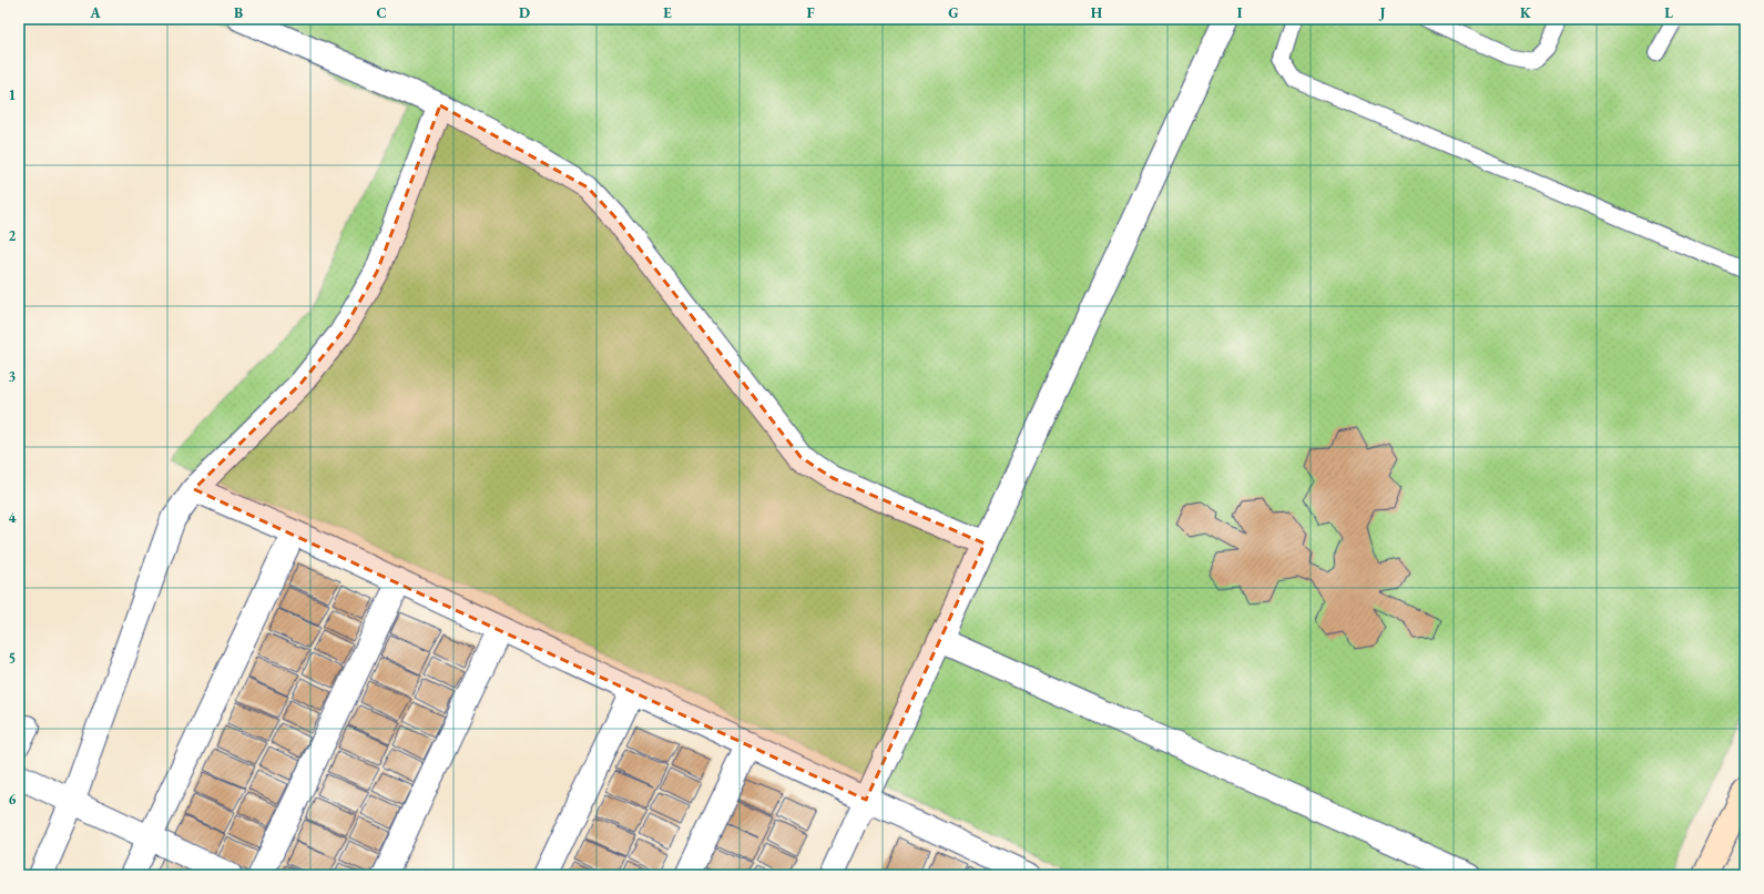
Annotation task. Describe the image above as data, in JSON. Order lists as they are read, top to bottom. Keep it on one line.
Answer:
{"grid":{"columns":["A","B","C","D","E","F","G","H","I","J","K","L"],"rows":["1","2","3","4","5","6"]}}
